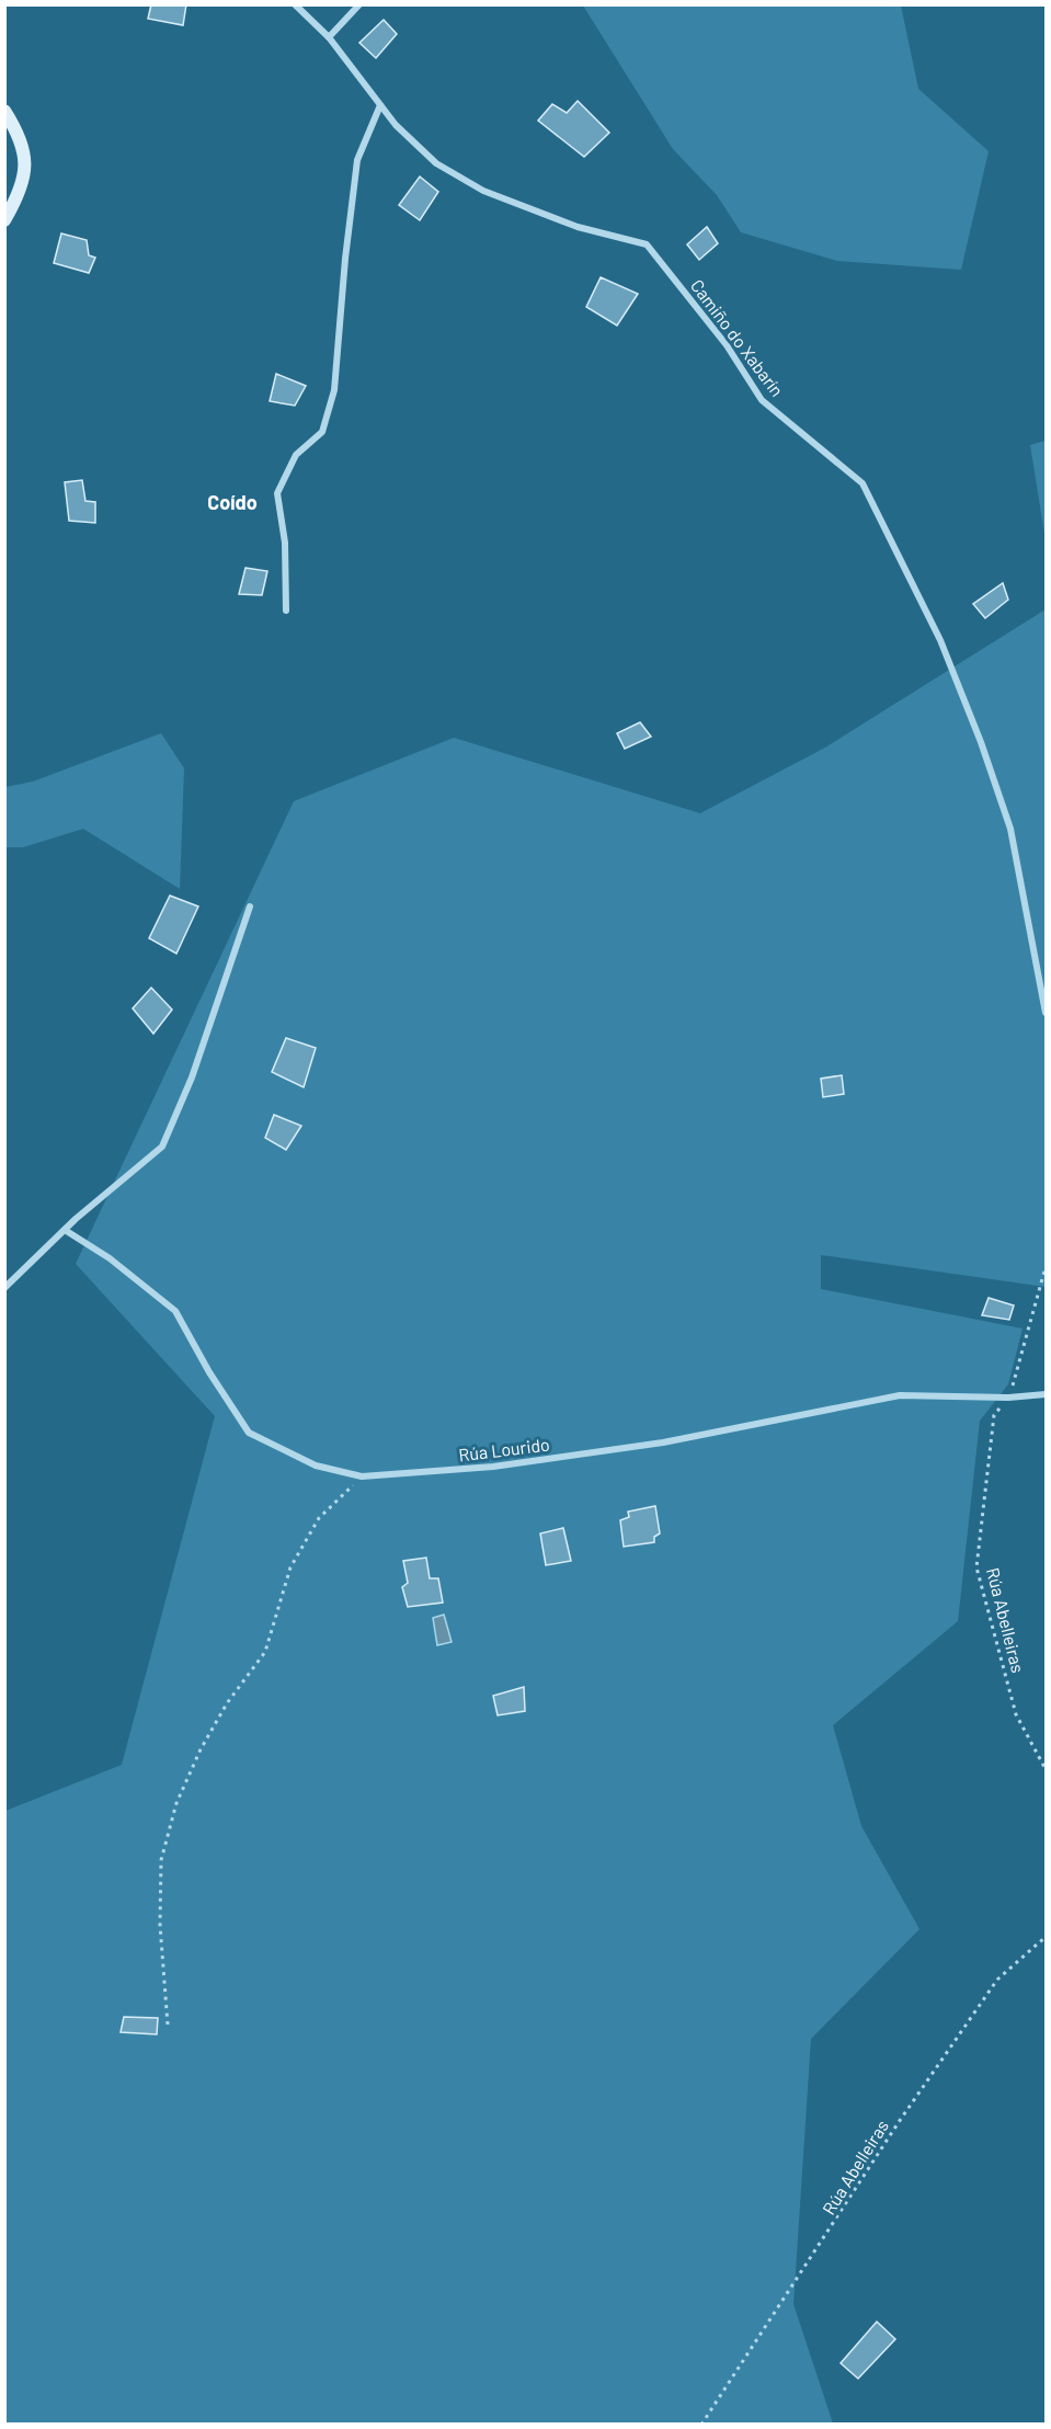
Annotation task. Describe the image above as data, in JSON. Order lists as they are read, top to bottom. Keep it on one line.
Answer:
{"streets":{"street":["Camiño do Xabarín","Rúa Lourido"],"path":["Rúa Abelleiras"]},"crossings":[["Rúa Lourido","Rúa Abelleiras"]],"districts":["Coído"]}
